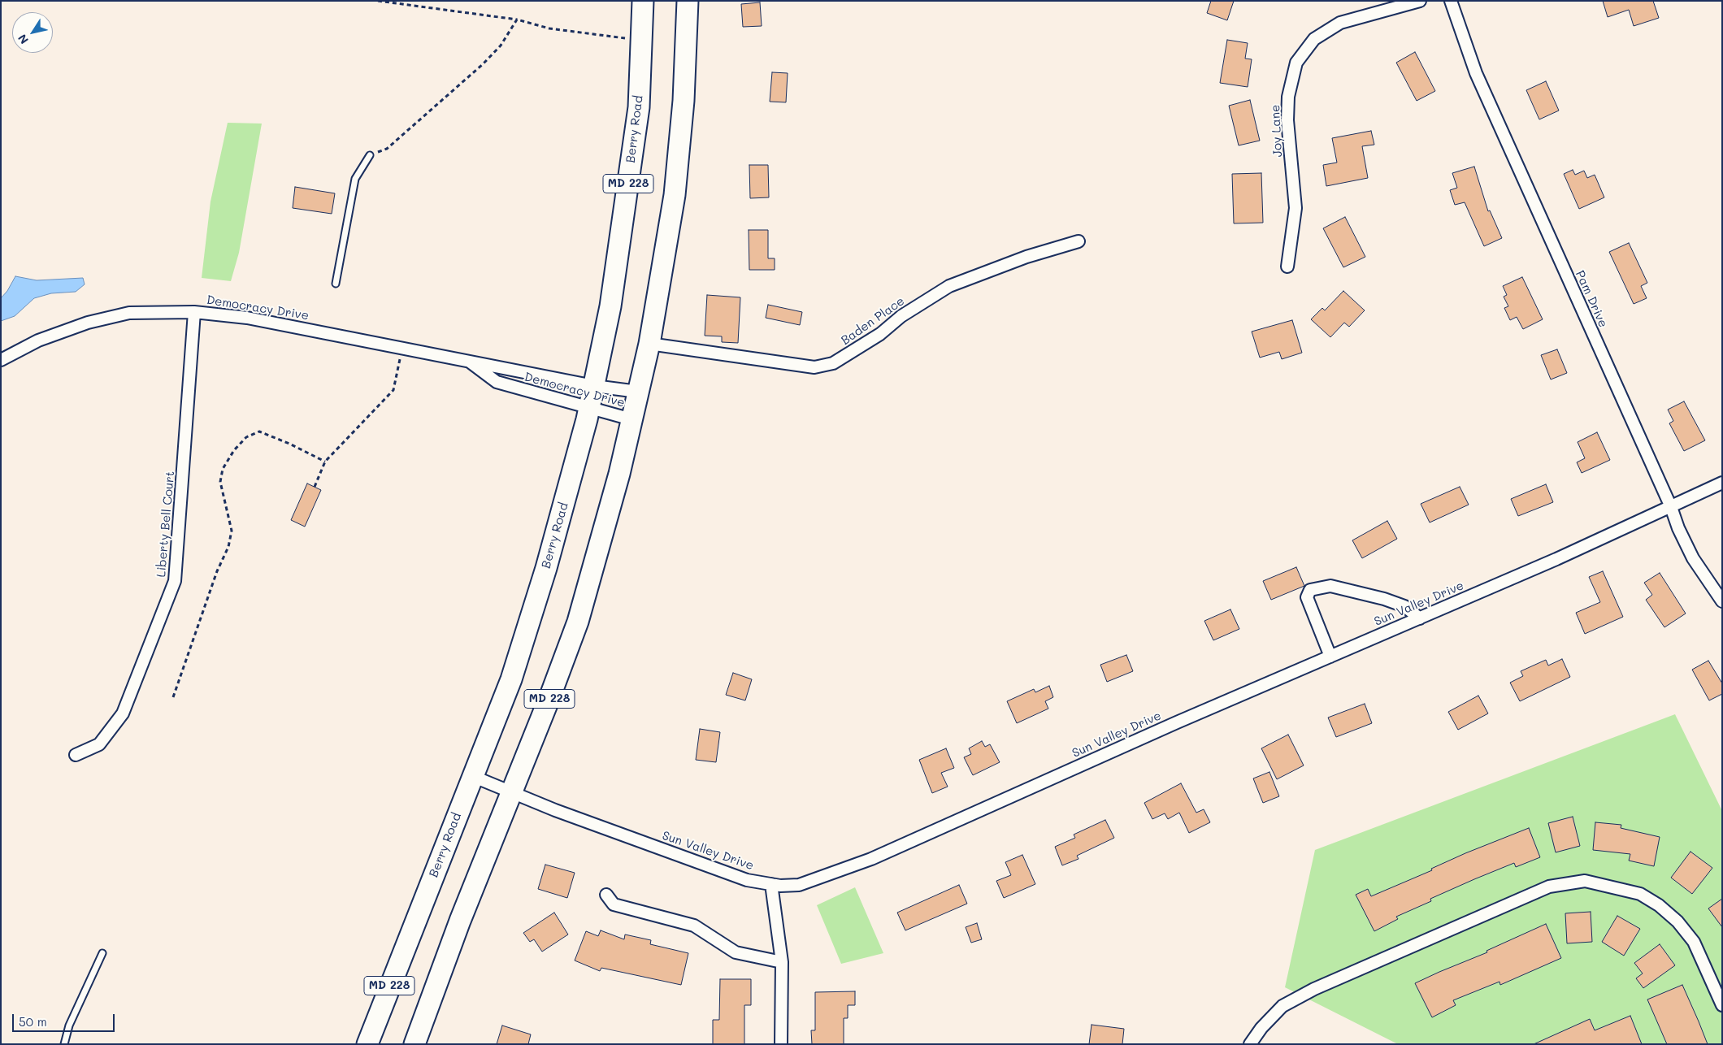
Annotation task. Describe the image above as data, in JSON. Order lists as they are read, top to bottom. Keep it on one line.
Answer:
{"streets":{"highway":["Berry Road","MD 228"],"street":["Joy Lane","Pam Drive","Democracy Drive","Baden Place","Liberty Bell Court","Sun Valley Drive"]},"crossings":[["Berry Road","Democracy Drive"],["Berry Road","Sun Valley Drive"],["MD 228","Democracy Drive"],["MD 228","Baden Place"],["MD 228","Sun Valley Drive"],["Pam Drive","Sun Valley Drive"],["Democracy Drive","Liberty Bell Court"]],"scale_bar":"50 m","north":"bottom left"}
